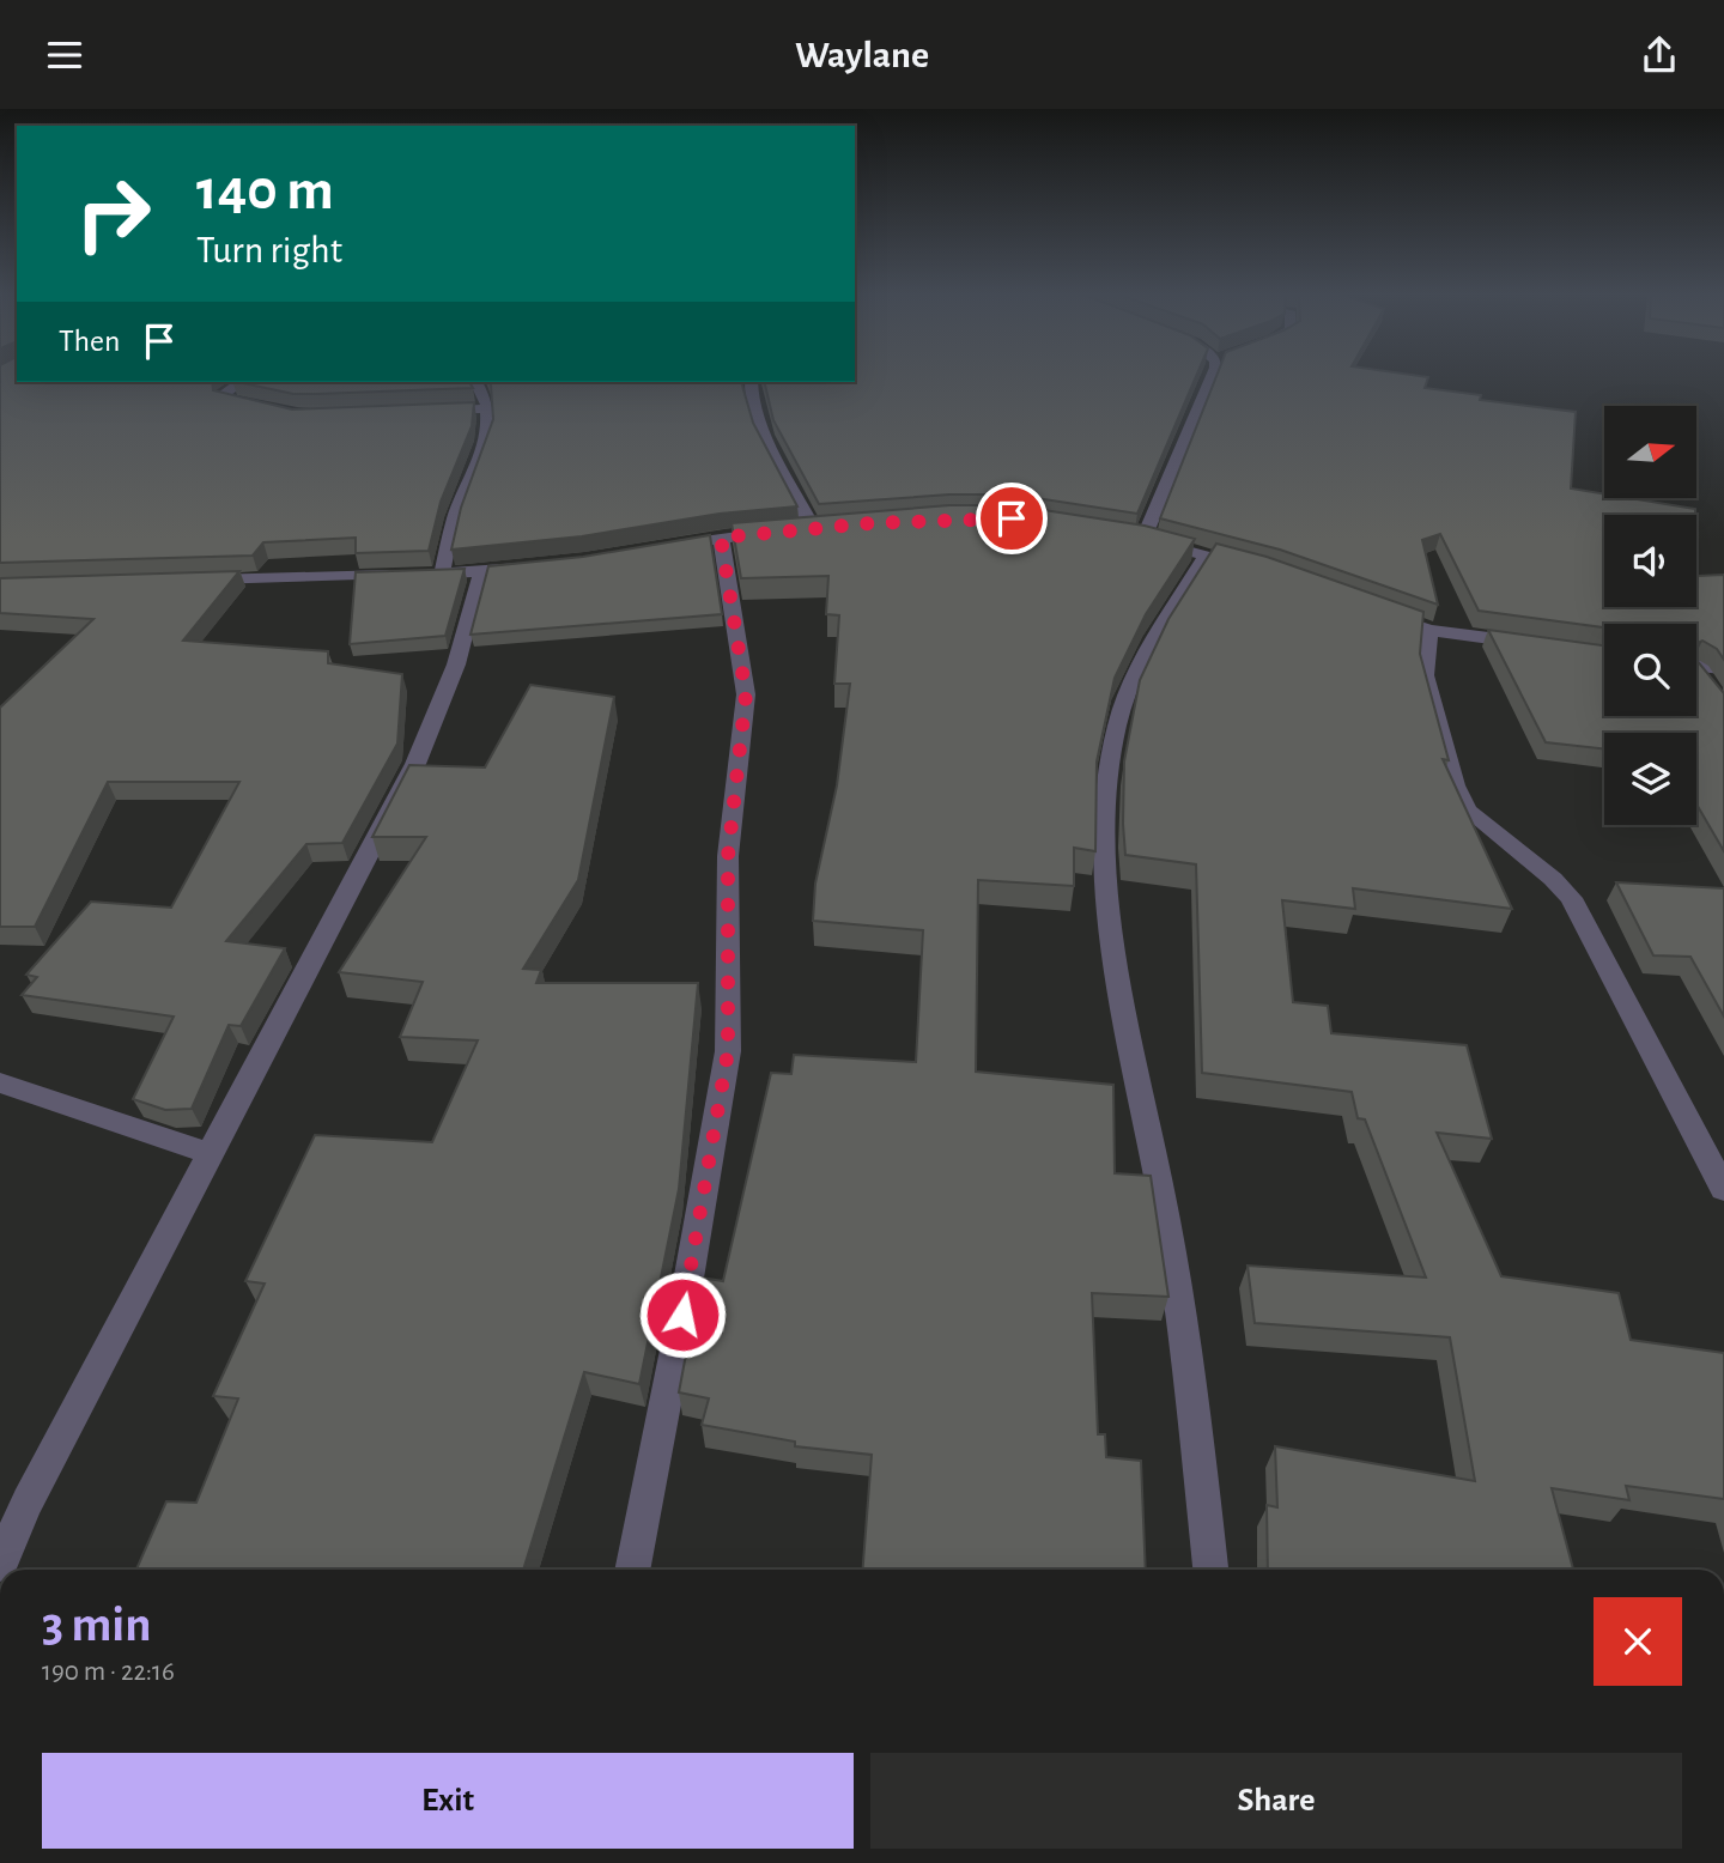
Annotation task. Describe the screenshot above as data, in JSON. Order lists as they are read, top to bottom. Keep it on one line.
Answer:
{"north":"right","page":{"header":"Waylane","turn":["140 m","Turn right"],"then":"Then","heading":["3 min","190 m · 22:16"],"buttons":["Exit","Share"]}}
